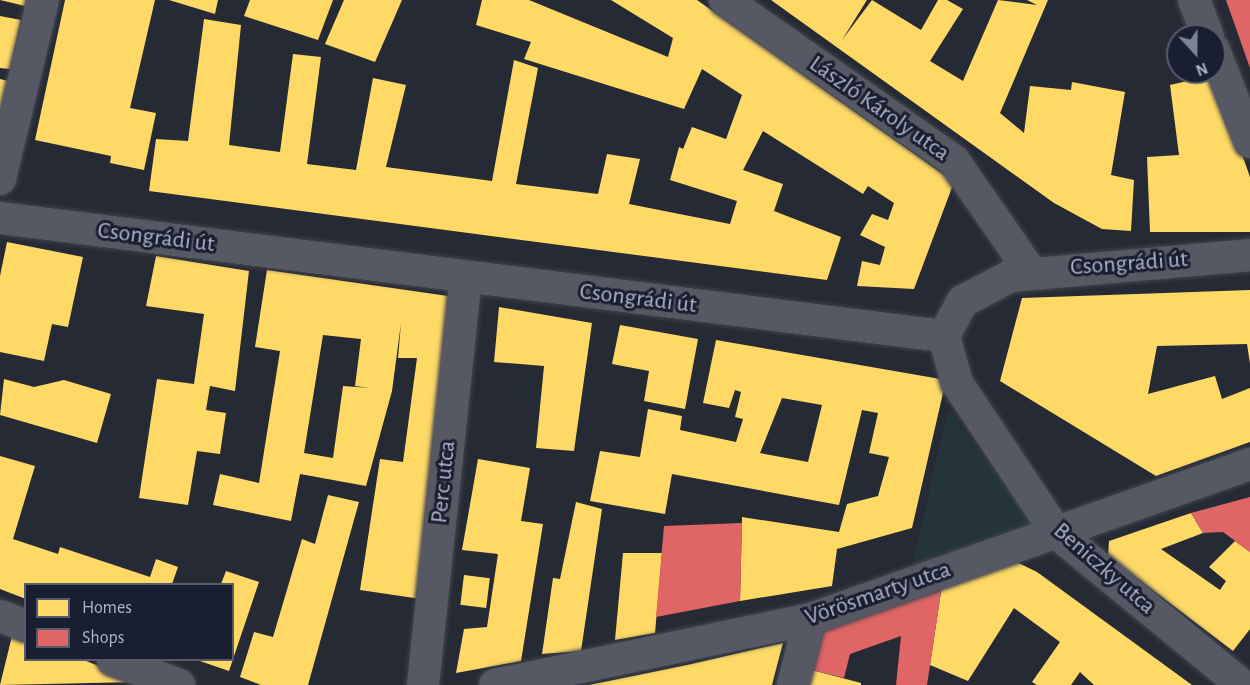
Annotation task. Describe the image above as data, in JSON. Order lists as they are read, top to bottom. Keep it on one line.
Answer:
{"streets":{"street":["László Károly utca","Csongrádi út","Perc utca","Beniczky utca","Vörösmarty utca"]},"crossings":[["László Károly utca","Csongrádi út"],["Csongrádi út","Perc utca"],["Csongrádi út","Beniczky utca"],["Beniczky utca","Vörösmarty utca"]],"legend":["Homes","Shops"],"north":"bottom"}
